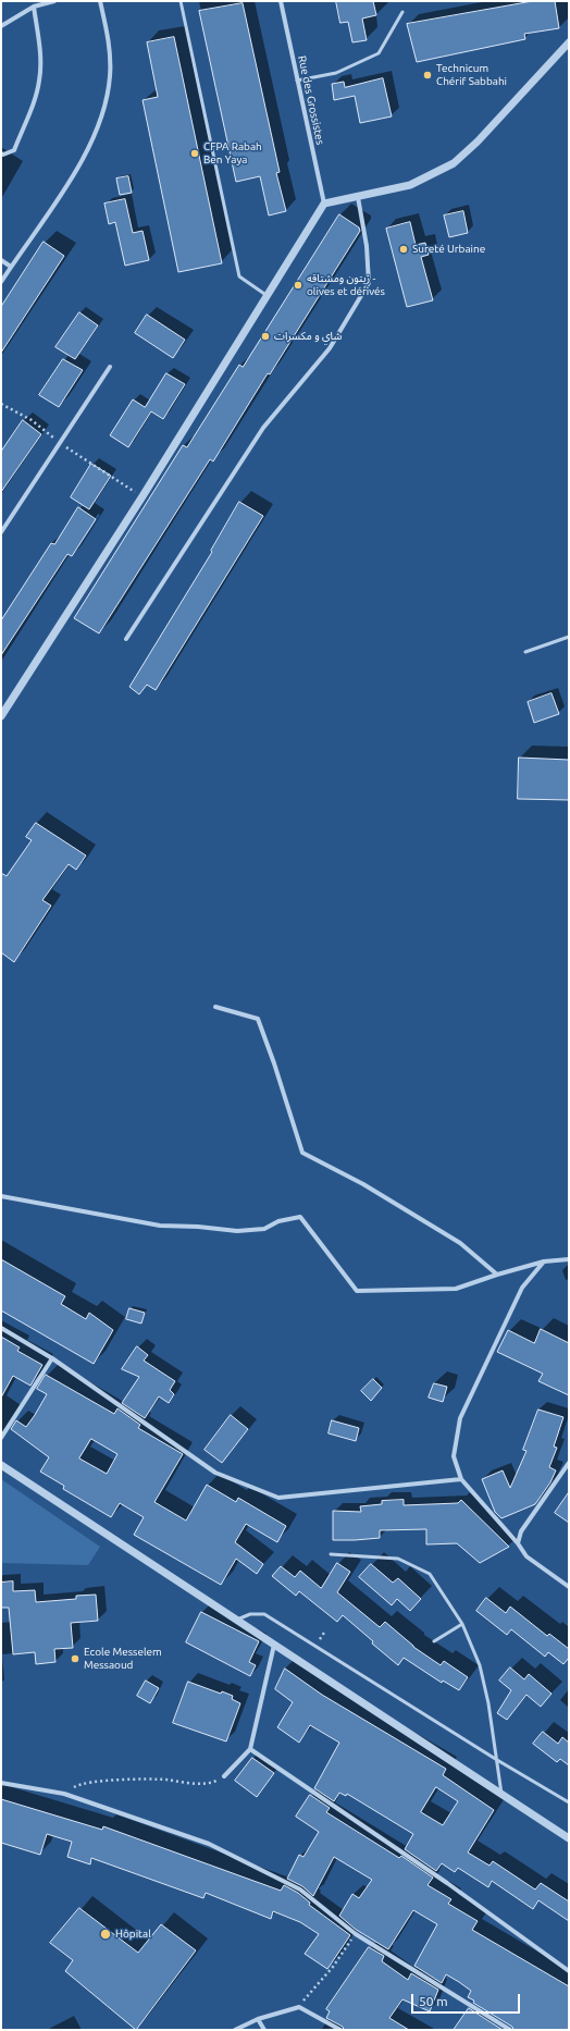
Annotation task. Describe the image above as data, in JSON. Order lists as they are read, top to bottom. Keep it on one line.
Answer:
{"streets":{"street":["Rue des Grossistes"]},"places":["Technicum Chérif Sabbahi","CFPA Rabah Ben Yaya","Sureté Urbaine","زيتون ومشتاقه - olives et dérivés","شاي و مكسرات","Ecole Messelem Messaoud","Hôpital"],"scale_bar":"50 m"}
